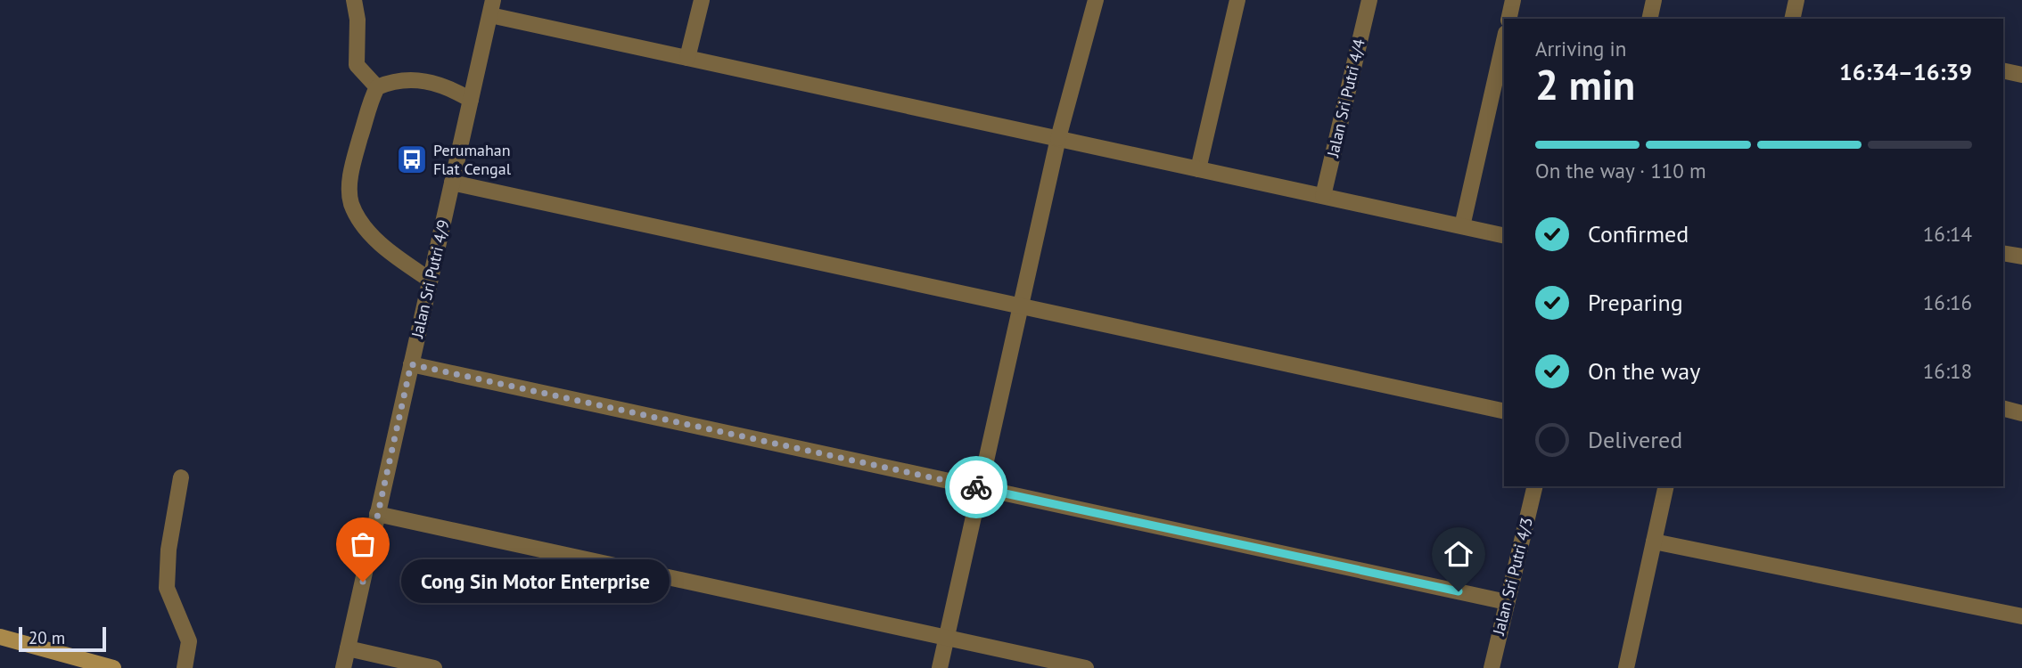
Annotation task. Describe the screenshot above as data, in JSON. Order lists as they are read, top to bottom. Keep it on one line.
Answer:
{"streets":{"street":["Jalan Sri Putri 4/4","Jalan Sri Putri 4/9","Jalan Sri Putri 4/3"]},"places":{"bus stop":["Perumahan Flat Cengal"],"other":["Cong Sin Motor Enterprise"]},"scale_bar":"20 m","page":{"heading":["2 min","Arriving in","16:34–16:39"],"bar":"On the way · 110 m","list":[["Confirmed","16:14"],["Preparing","16:16"],["On the way","16:18"],"Delivered"],"bubble":"Cong Sin Motor Enterprise","scale":"20 m"}}
